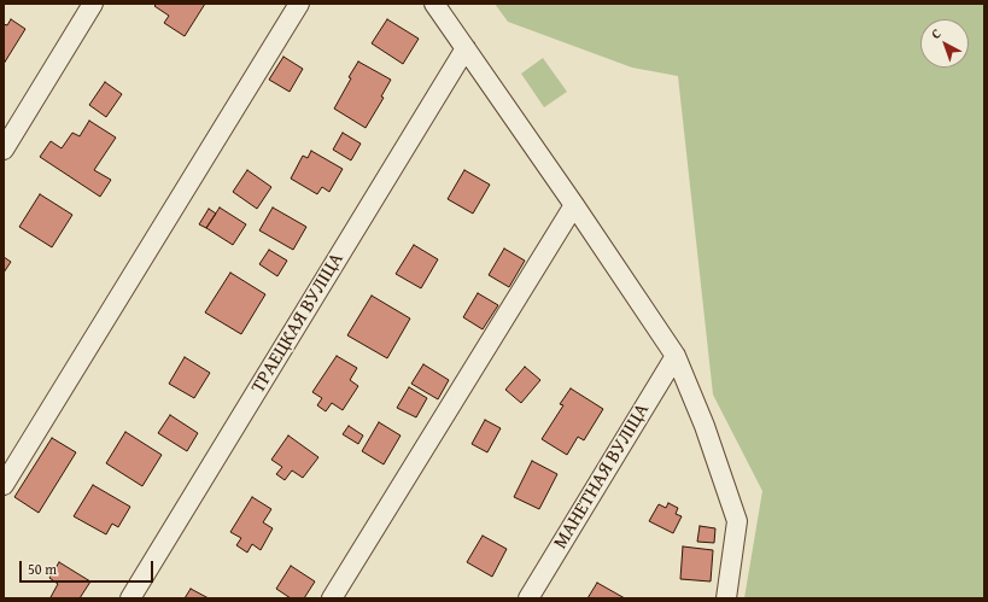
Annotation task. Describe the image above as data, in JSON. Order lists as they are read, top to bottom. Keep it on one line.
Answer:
{"streets":{"street":["ТРАЕЦКАЯ ВУЛІЦА","МАНЕТНАЯ ВУЛІЦА"]},"scale_bar":"50 m","north":"top left"}
